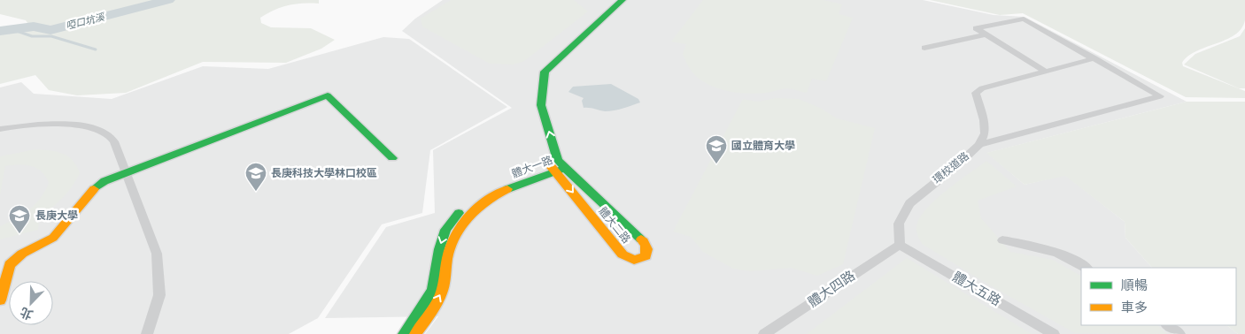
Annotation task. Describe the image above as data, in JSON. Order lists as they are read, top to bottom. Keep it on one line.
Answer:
{"streets":{"street":["體大一路","環校道路","體大二路","體大四路","體大五路"]},"crossings":[["體大一路","體大二路"],["環校道路","體大四路"],["環校道路","體大五路"],["體大四路","體大五路"]],"water":["啞口坑溪"],"places":{"school or university":["國立體育大學","長庚科技大學林口校區","長庚大學"]},"legend":["順暢","車多"],"north":"bottom left"}
